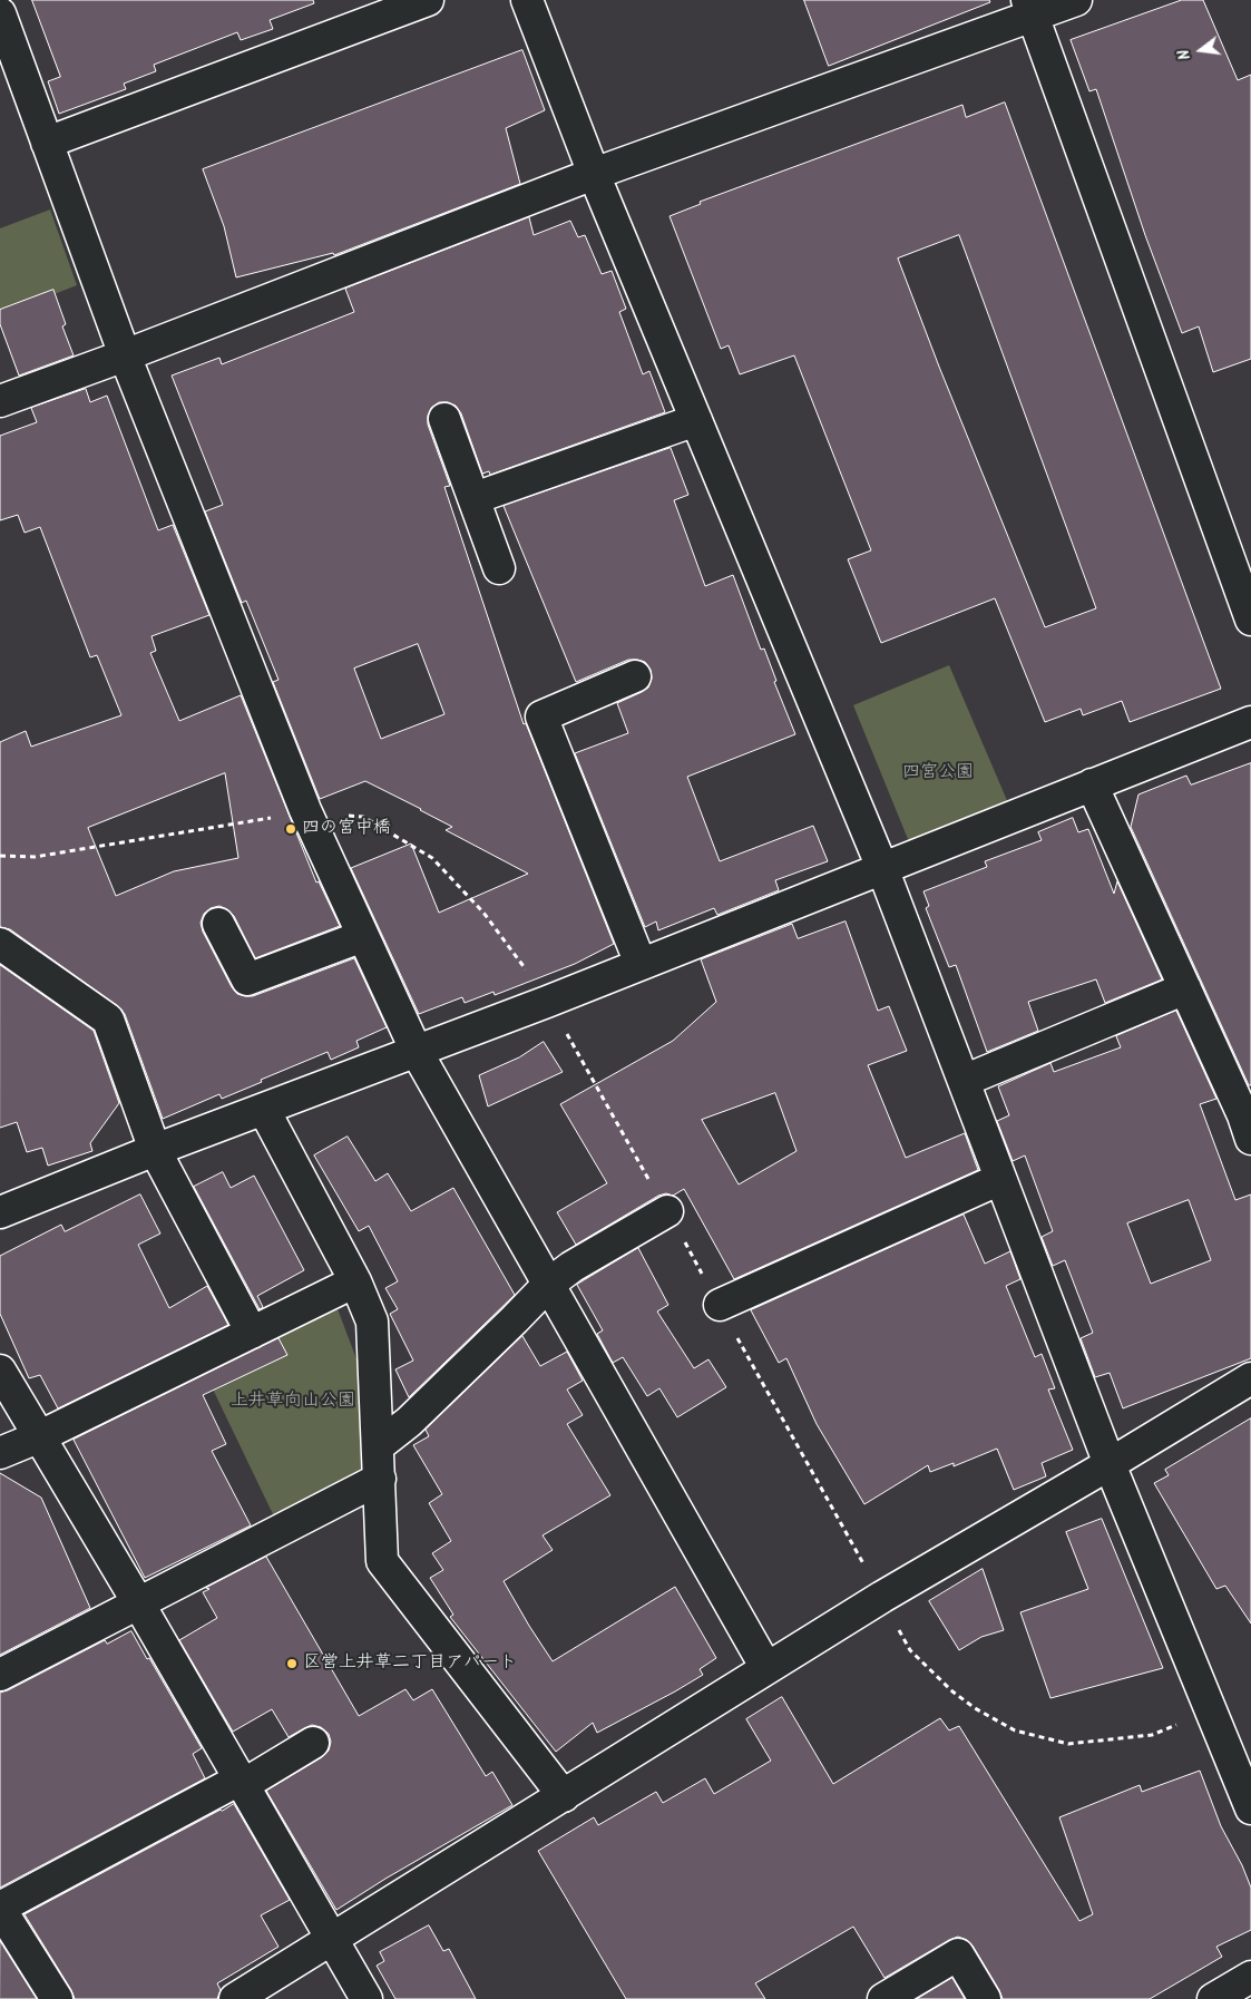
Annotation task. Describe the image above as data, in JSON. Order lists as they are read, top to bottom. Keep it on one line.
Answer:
{"parks":["四宮公園","上井草向山公園"],"places":["四の宮中橋","区営上井草二丁目アパート"],"north":"left"}
